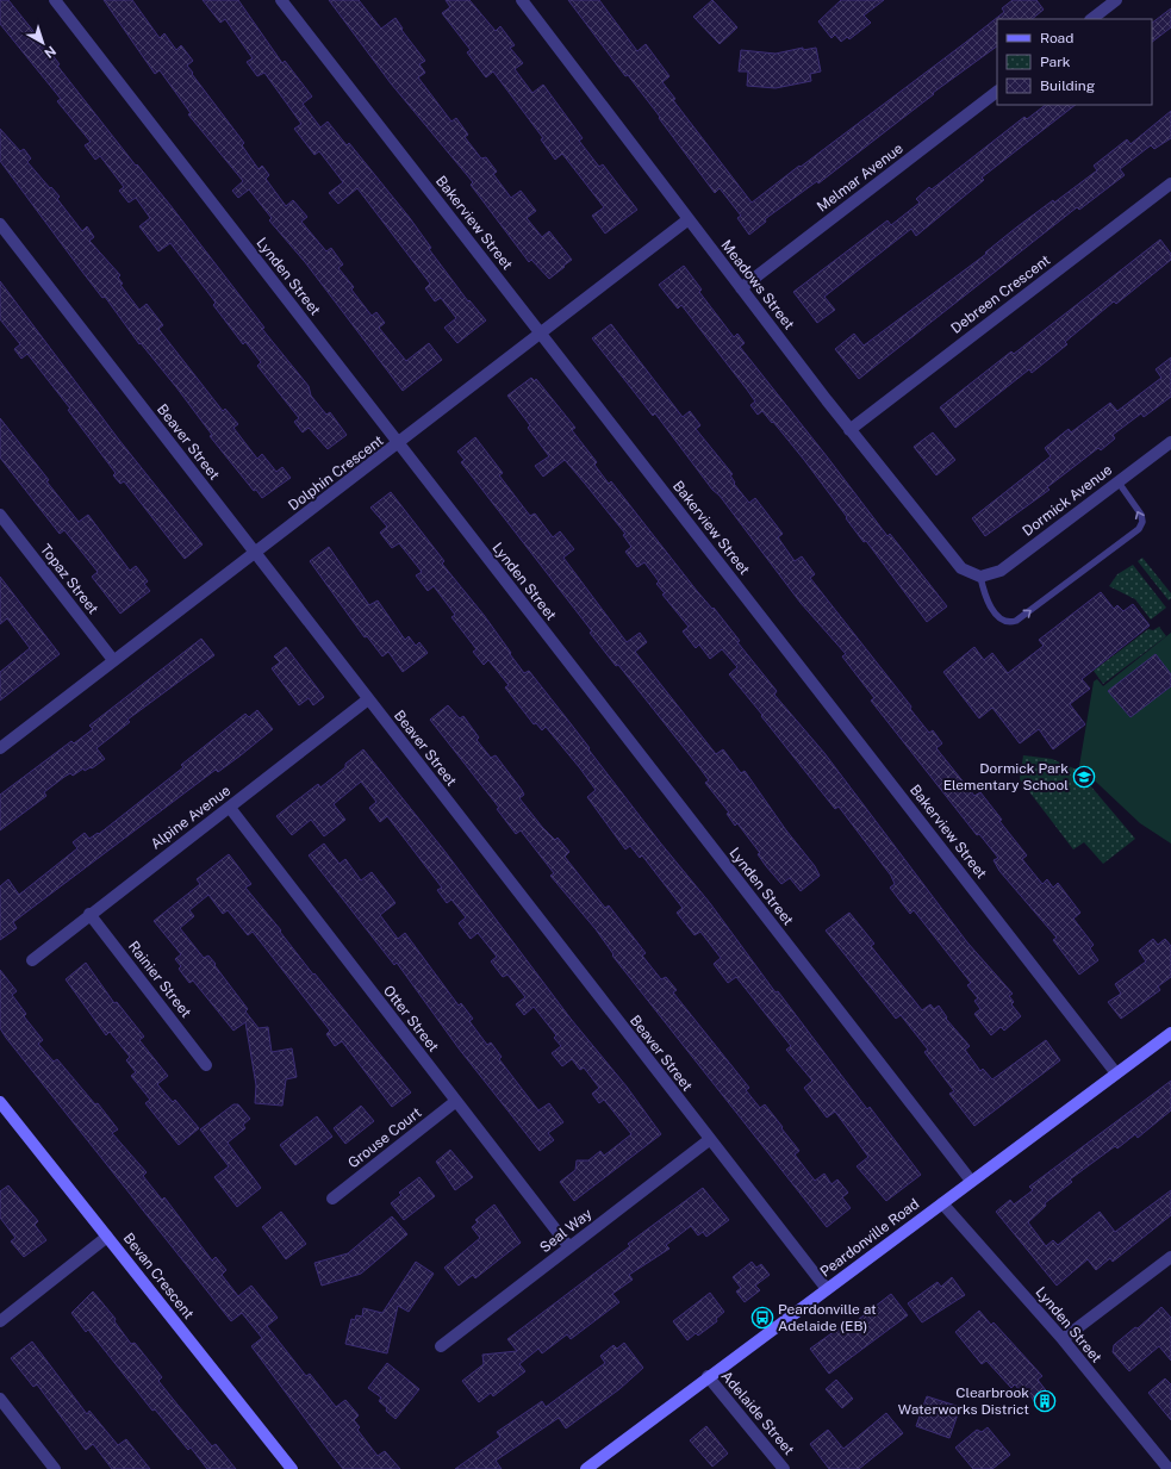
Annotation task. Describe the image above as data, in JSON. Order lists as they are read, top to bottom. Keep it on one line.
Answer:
{"streets":{"main road":["Peardonville Road","Bevan Crescent"],"street":["Melmar Avenue","Bakerview Street","Lynden Street","Meadows Street","Debreen Crescent","Beaver Street","Dolphin Crescent","Dormick Avenue","Topaz Street","Alpine Avenue","Rainier Street","Otter Street","Grouse Court","Seal Way","Adelaide Street"]},"crossings":[["Melmar Avenue","Meadows Street"],["Bakerview Street","Dolphin Crescent"],["Bakerview Street","Peardonville Road"],["Lynden Street","Dolphin Crescent"],["Lynden Street","Peardonville Road"],["Meadows Street","Debreen Crescent"],["Meadows Street","Dolphin Crescent"],["Meadows Street","Dormick Avenue"],["Beaver Street","Dolphin Crescent"],["Beaver Street","Alpine Avenue"],["Beaver Street","Seal Way"],["Beaver Street","Peardonville Road"],["Dolphin Crescent","Topaz Street"],["Alpine Avenue","Rainier Street"],["Alpine Avenue","Otter Street"],["Otter Street","Grouse Court"],["Otter Street","Seal Way"],["Peardonville Road","Adelaide Street"]],"places":{"school or university":["Dormick Park Elementary School"],"bus stop":["Peardonville at Adelaide (EB)"],"building":["Clearbrook Waterworks District"]},"legend":["Road","Park","Building"],"north":"bottom right"}
